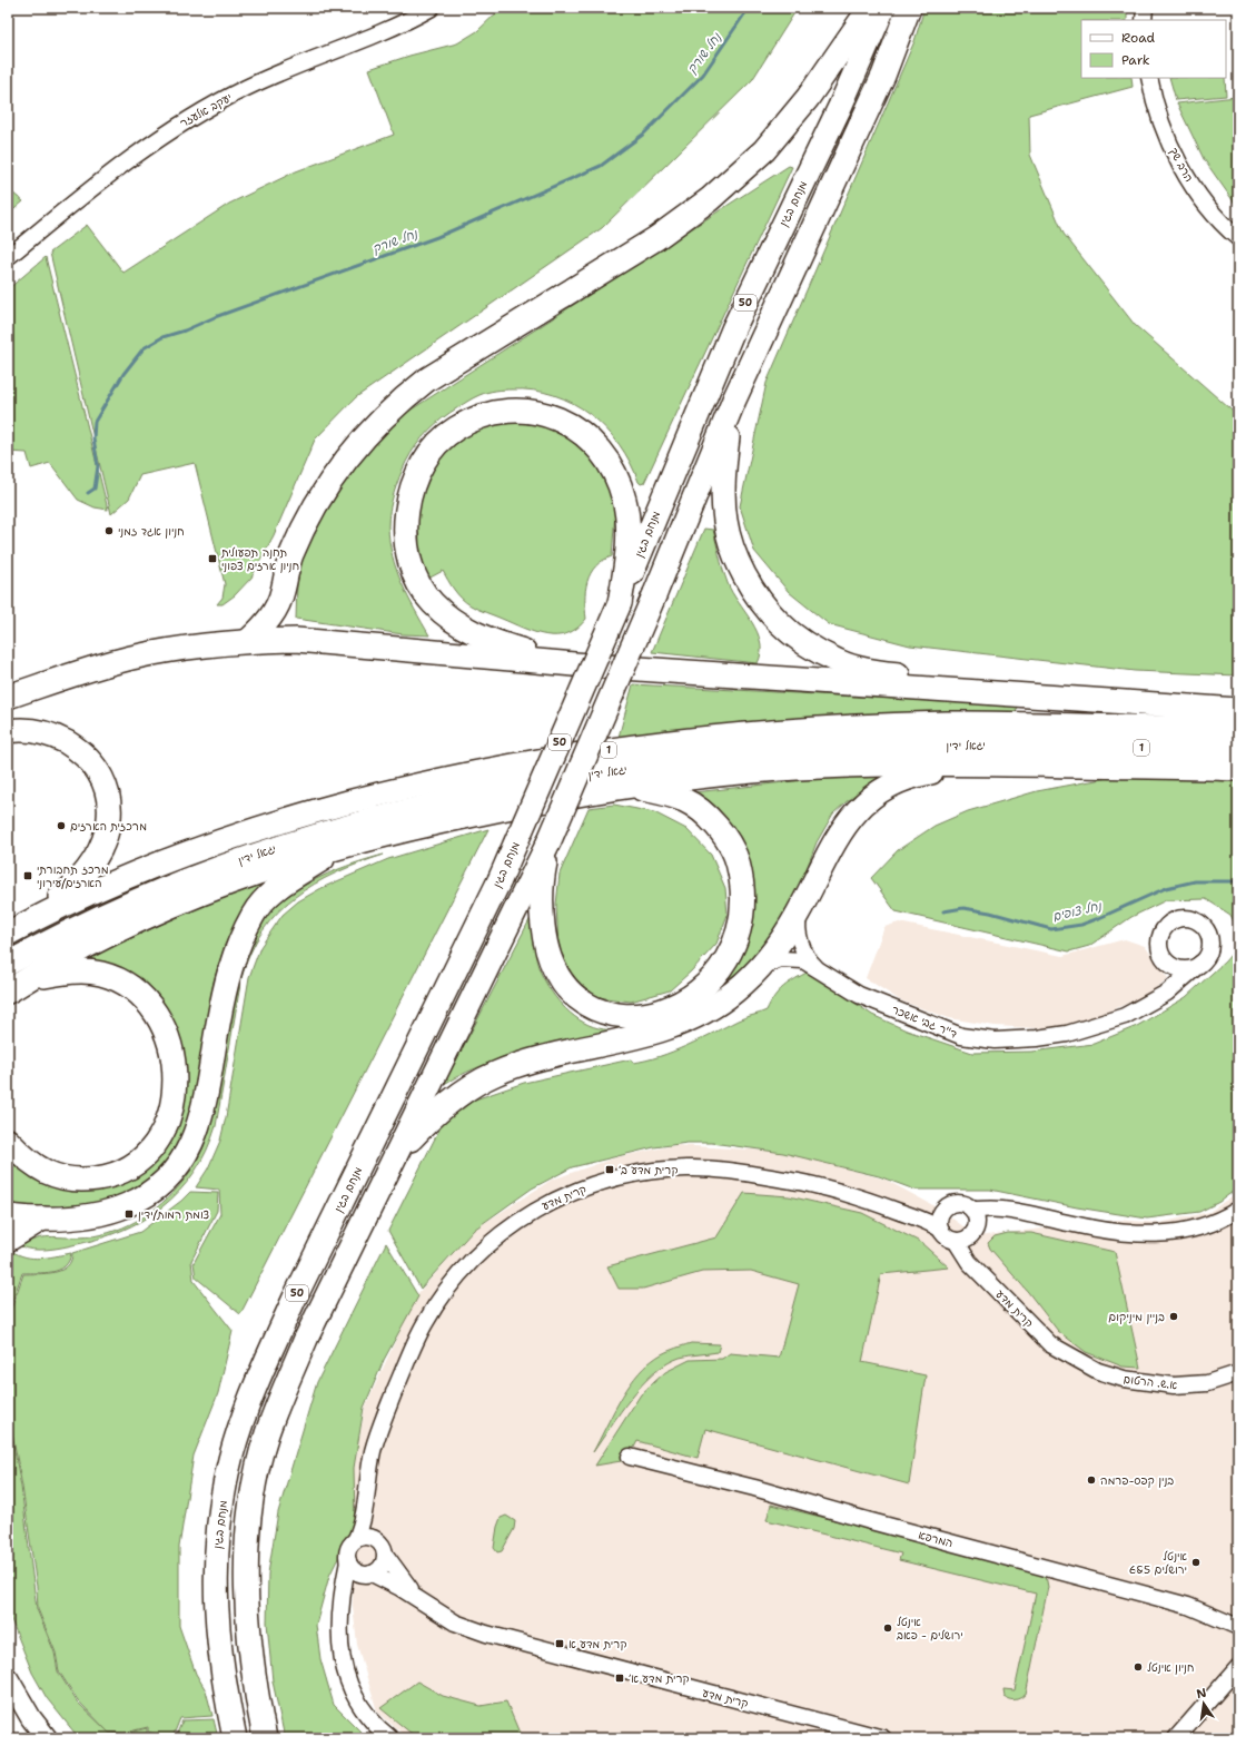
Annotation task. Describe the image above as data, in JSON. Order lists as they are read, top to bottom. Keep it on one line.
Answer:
{"streets":{"highway":["מנחם בגין","50","יגאל ידין","1"],"street":["יעקב אלעזר","הרב שך","ד\"ר גבי אשכר","קרית מדע","א.ש. הרטום","המרפא"]},"crossings":[["קרית מדע","א.ש. הרטום"]],"water":["נחל שורק","נחל צופים"],"places":{"other":["חניון אגד זמני","מרכזית הארזים","בניין מיניקום","בנין קפס-פרמה","אינטל ירושלים 5&6","אינטל ירושלים - פאב","חניון אינטל"],"transit":["תחנה תפעולית חניון ארזים צפוני","מרכז תחבורתי הארזים/עירוני","קרית מדע ב׳","צומת רמות/ידין","קרית מדע א","קרית מדע א׳"]},"legend":["Road","Park"],"north":"top"}
